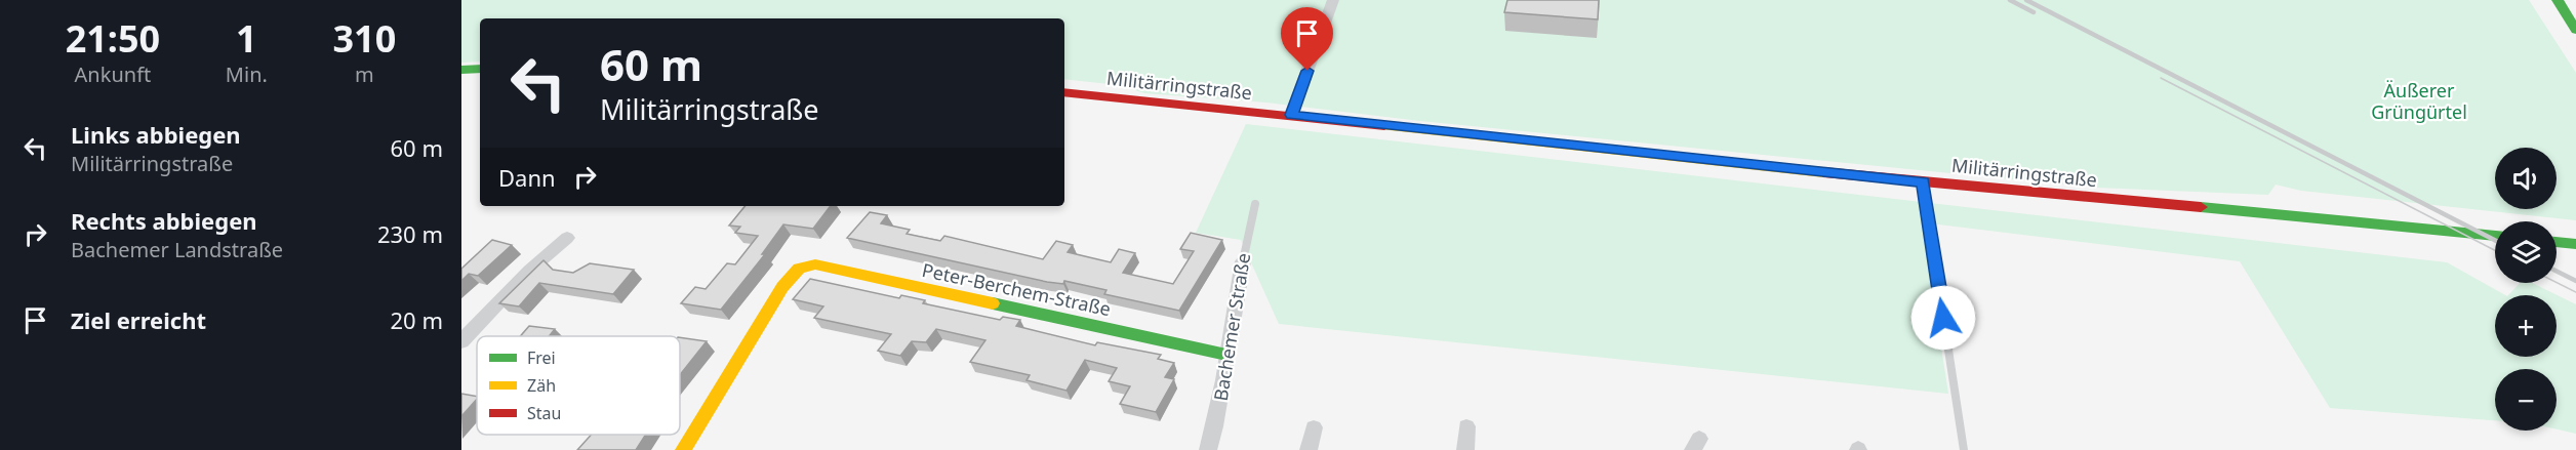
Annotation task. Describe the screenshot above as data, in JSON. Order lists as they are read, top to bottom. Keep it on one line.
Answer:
{"streets":{"main road":["Militärringstraße","Peter-Berchem-Straße"],"street":["Bachemer Straße"]},"crossings":[["Peter-Berchem-Straße","Bachemer Straße"]],"parks":["Äußerer Grüngürtel"],"legend":["Frei","Zäh","Stau"],"page":{"eta":["21:50","Ankunft","1","Min.","310","m"],"turn":["60 m","Militärringstraße"],"list":[{"name":"Links abbiegen","note":"Militärringstraße","value":"60 m"},{"name":"Rechts abbiegen","note":"Bachemer Landstraße","value":"230 m"},{"name":"Ziel erreicht","value":"20 m"}],"map_buttons":["+","−"],"then":"Dann"}}
